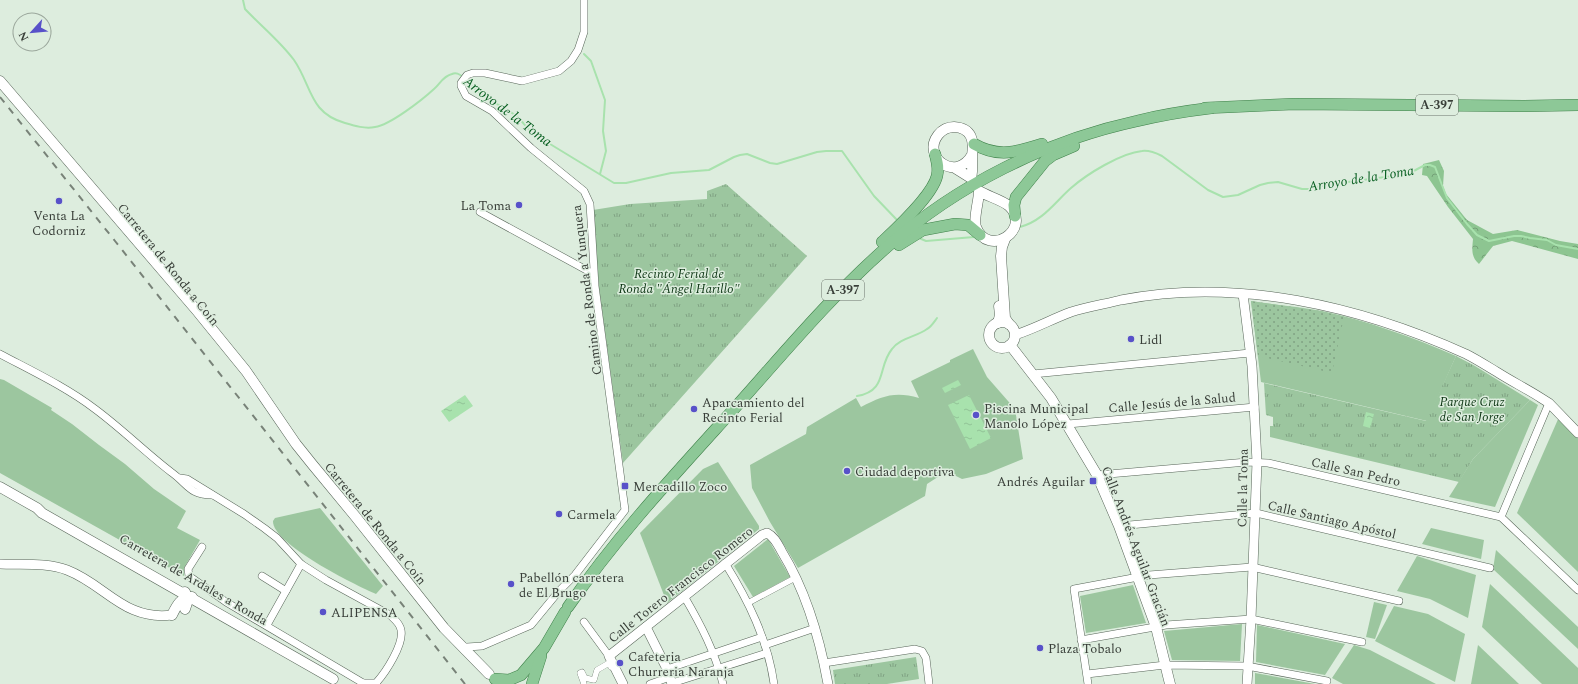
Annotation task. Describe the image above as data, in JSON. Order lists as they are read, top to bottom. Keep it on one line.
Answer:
{"streets":{"main road":["A-397","Carretera de Ronda a Coín","Calle Andrés Aguilar Gracián","Carretera de Ardales a Ronda"],"street":["Camino de Ronda a Yunquera","Calle Jesús de la Salud","Calle San Pedro","Calle la Toma","Calle Santiago Apóstol","Calle Torero Francisco Romero"]},"crossings":[["Carretera de Ronda a Coín","Camino de Ronda a Yunquera"],["Calle Jesús de la Salud","Calle la Toma"],["Calle Jesús de la Salud","Calle Andrés Aguilar Gracián"],["Calle San Pedro","Calle la Toma"],["Calle San Pedro","Calle Andrés Aguilar Gracián"],["Calle la Toma","Calle Santiago Apóstol"],["Calle Santiago Apóstol","Calle Andrés Aguilar Gracián"]],"water":["Arroyo de la Toma"],"parks":["Recinto Ferial de Ronda \"Ángel Harillo\"","Parque Cruz de San Jorge"],"places":{"other":["Venta La Codorniz","La Toma","Lidl","Aparcamiento del Recinto Ferial","Piscina Municipal Manolo López","Ciudad deportiva","Carmela","Pabellón carretera de El Brugo","ALIPENSA","Plaza Tobalo","Cafeteria Churreria Naranja"],"transit":["Andrés Aguilar","Mercadillo Zoco"]},"north":"bottom left"}
